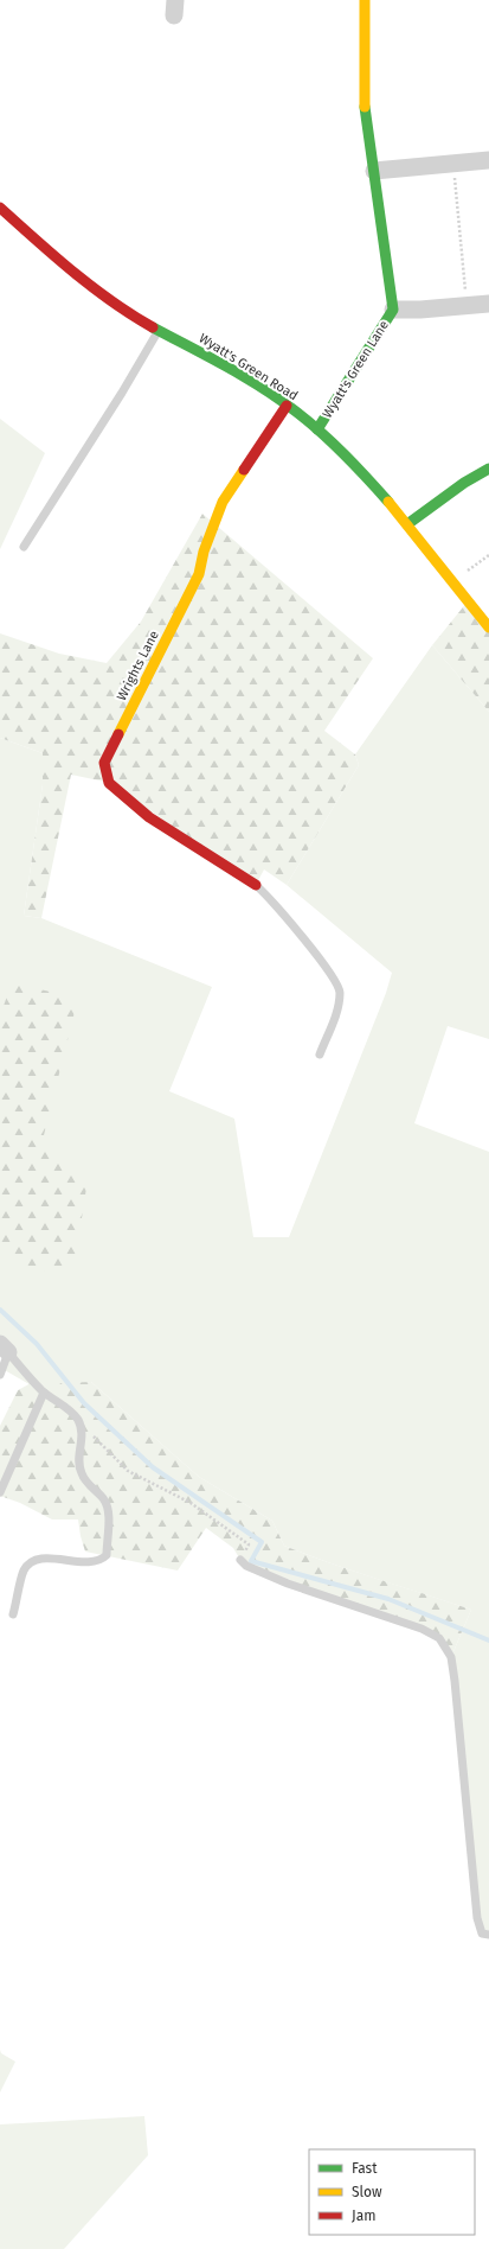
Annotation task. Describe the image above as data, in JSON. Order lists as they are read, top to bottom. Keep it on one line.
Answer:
{"streets":{"street":["Wyatt's Green Road","Wyatt's Green Lane","Wrights Lane"]},"crossings":[["Wyatt's Green Road","Wyatt's Green Lane"],["Wyatt's Green Road","Wrights Lane"]],"legend":["Fast","Slow","Jam"]}
